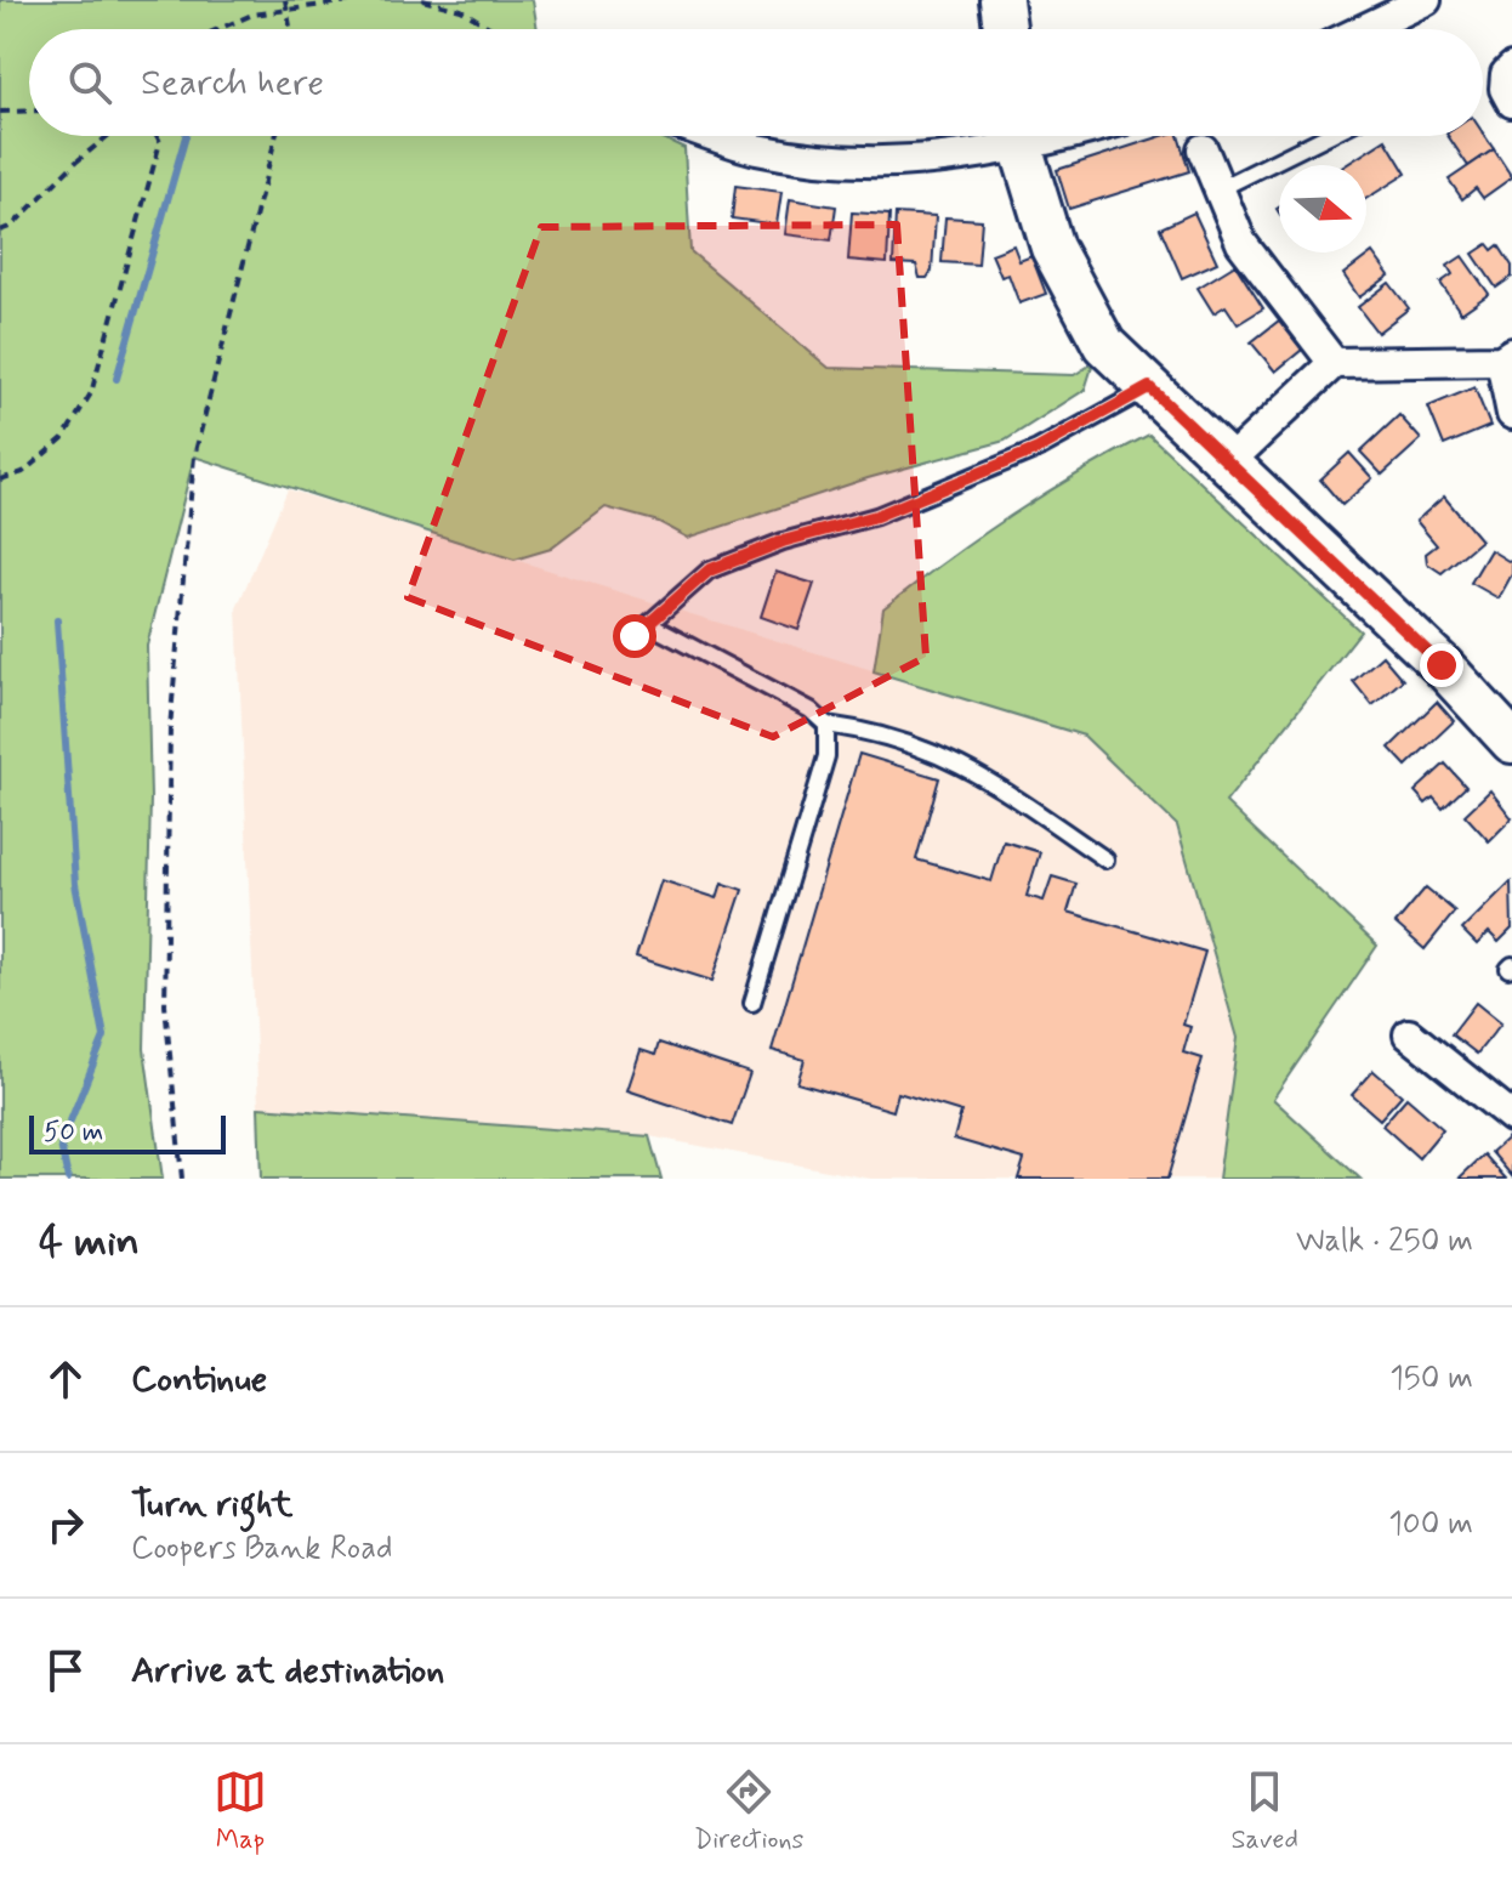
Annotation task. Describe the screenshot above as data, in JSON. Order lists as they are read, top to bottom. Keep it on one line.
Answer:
{"scale_bar":"50 m","north":"right","page":{"search":"Search here","scale":"50 m","heading":["4 min","Walk · 250 m"],"list":[["Continue","150 m"],["Turn right","Coopers Bank Road","100 m"],"Arrive at destination"],"nav":["Map","Directions","Saved"]}}
